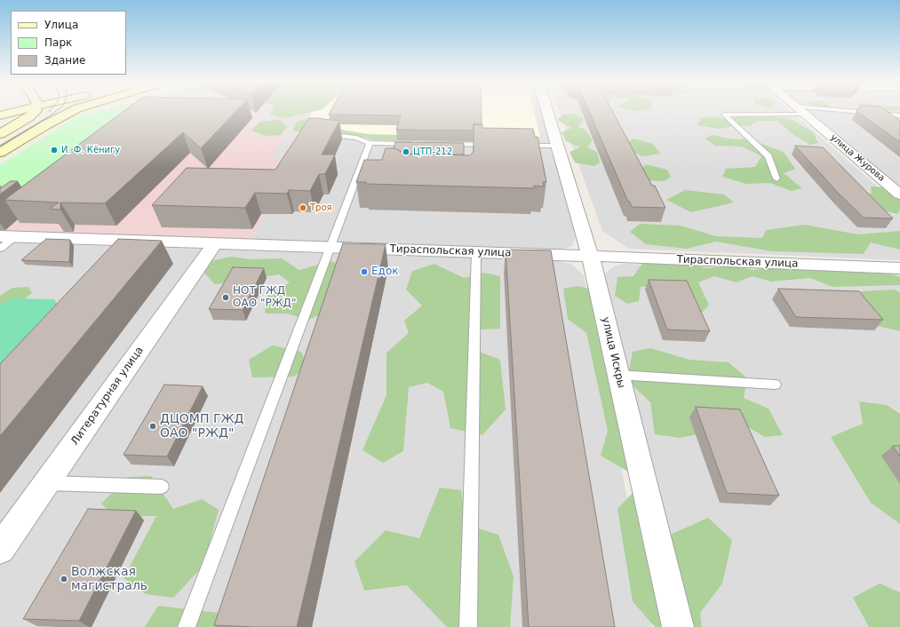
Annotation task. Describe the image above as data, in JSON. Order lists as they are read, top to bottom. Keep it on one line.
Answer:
{"streets":{"street":["улица Журова","Тираспольская улица","улица Искры","Литературная улица"]},"crossings":[["Тираспольская улица","улица Искры"],["Тираспольская улица","Литературная улица"]],"places":["И. Ф. Кёнигу","ЦТП-212","Троя","Едок","НОТ ГЖД ОАО \"РЖД\"","ДЦОМП ГЖД ОАО \"РЖД\"","Волжская магистраль"],"legend":["Улица","Парк","Здание"]}
